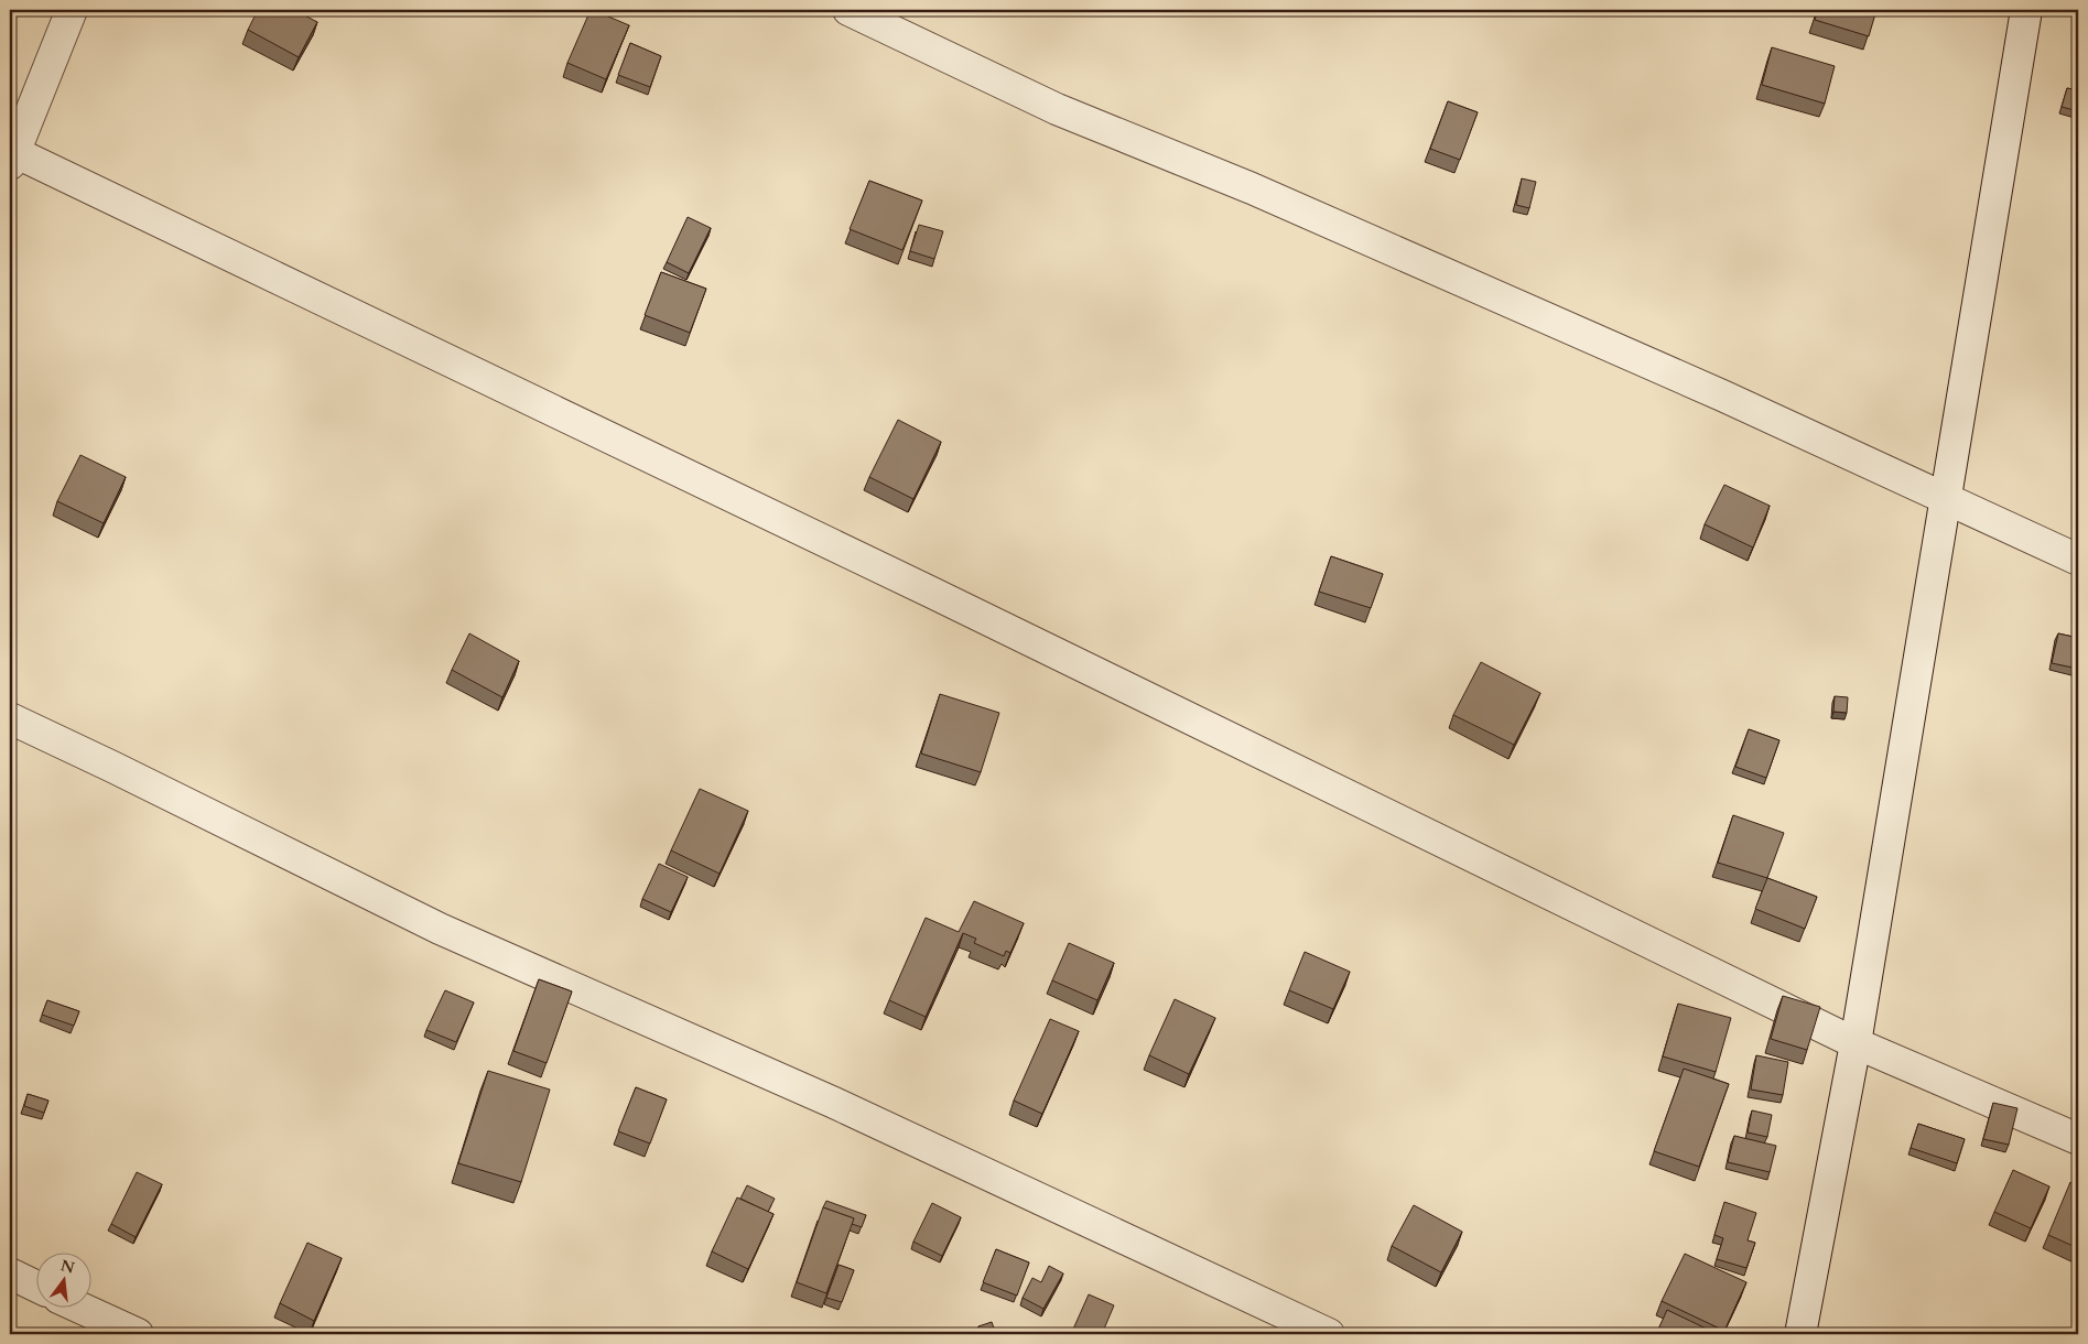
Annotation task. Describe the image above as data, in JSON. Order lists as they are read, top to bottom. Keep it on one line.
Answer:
{"north":"top"}
